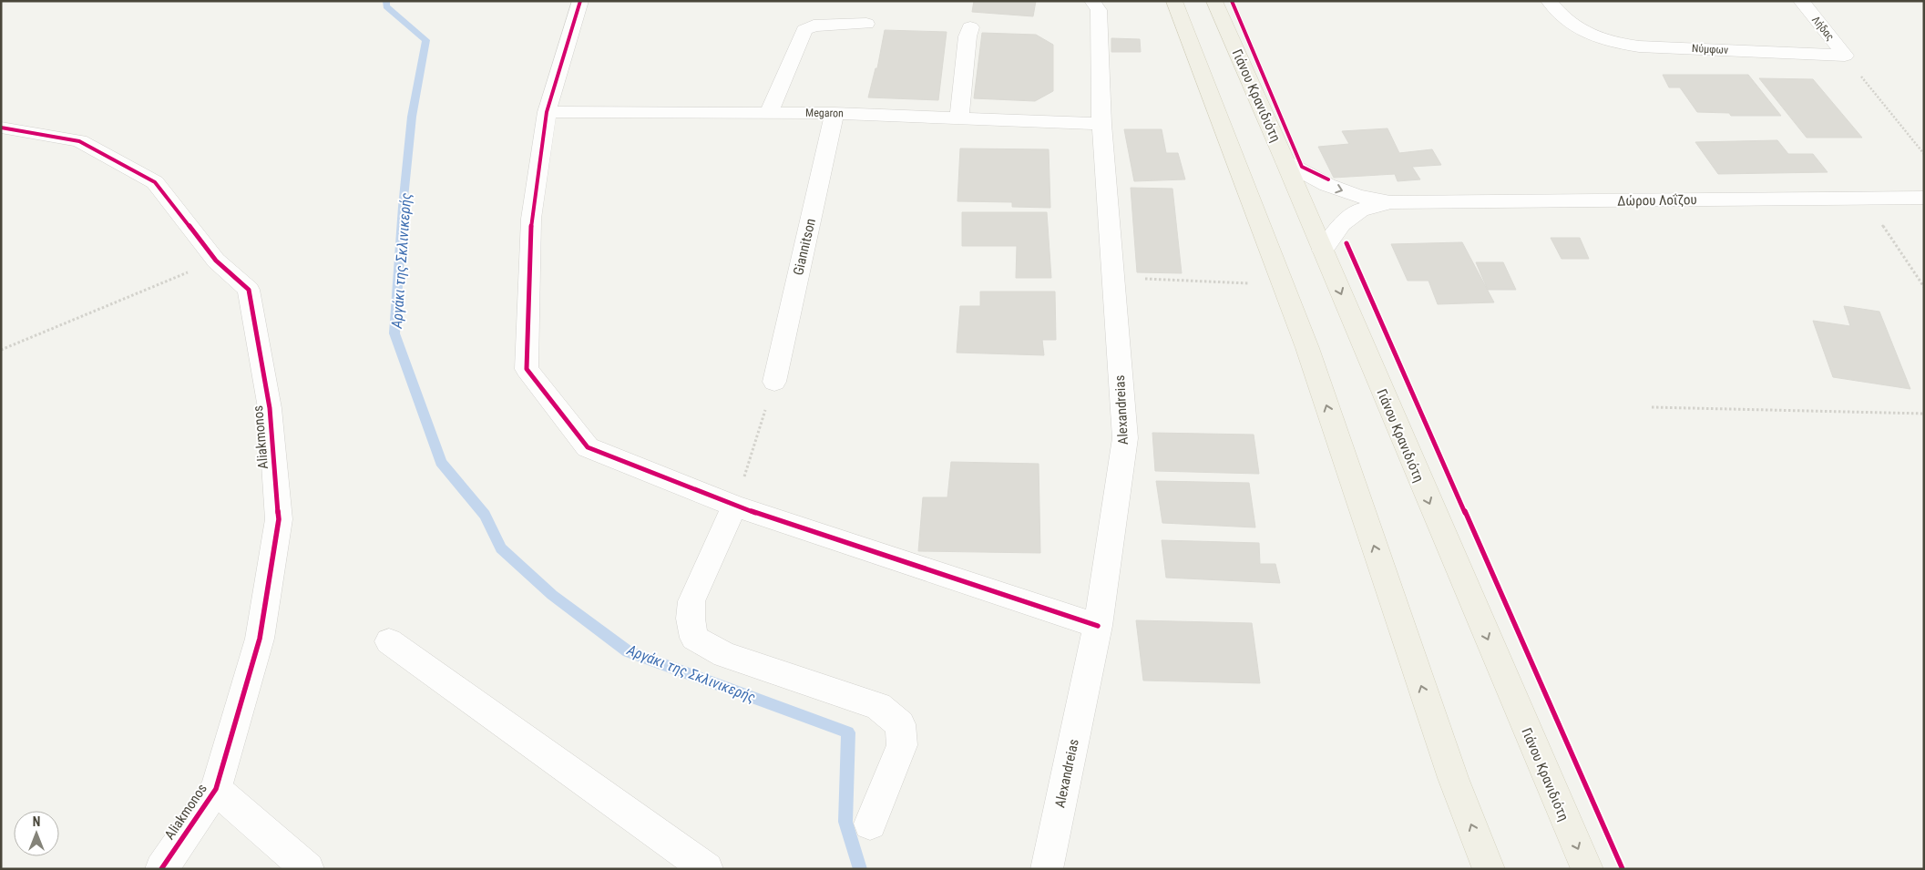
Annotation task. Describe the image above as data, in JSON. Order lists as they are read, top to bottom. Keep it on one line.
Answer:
{"streets":{"main road":["Γιάνου Κρανιδιότη"],"street":["Λήδας","Νύμφων","Megaron","Δώρου Λοΐζου","Giannitson","Alexandreias","Aliakmonos"]},"crossings":[["Λήδας","Νύμφων"],["Γιάνου Κρανιδιότη","Δώρου Λοΐζου"],["Megaron","Giannitson"],["Megaron","Alexandreias"]],"water":["Αργάκι της Σκλινικερής"],"north":"top"}
